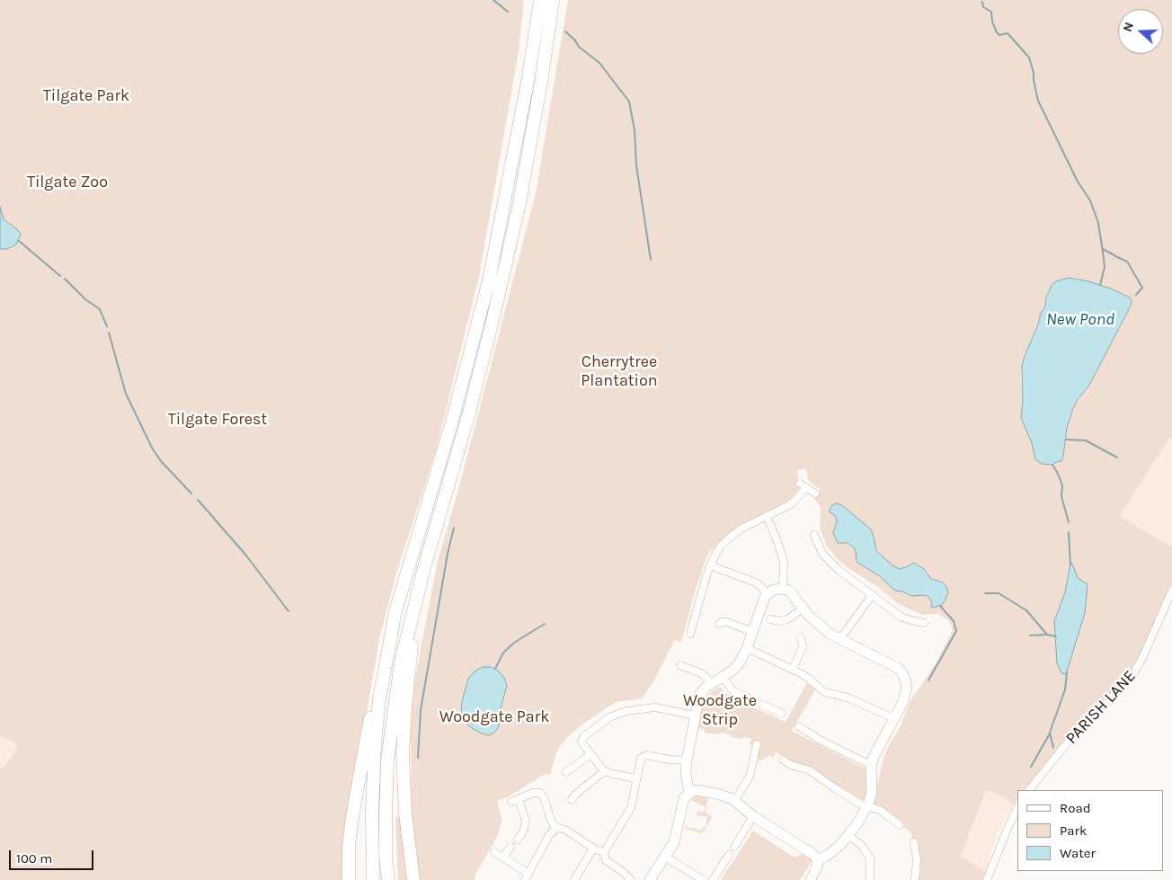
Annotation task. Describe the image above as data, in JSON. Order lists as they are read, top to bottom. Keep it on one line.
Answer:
{"streets":{"street":["PARISH LANE"]},"water":["New Pond"],"parks":["Tilgate Park","Tilgate Zoo","Cherrytree Plantation","Tilgate Forest","Woodgate Strip","Woodgate Park"],"legend":["Road","Park","Water"],"scale_bar":"100 m","north":"left"}
